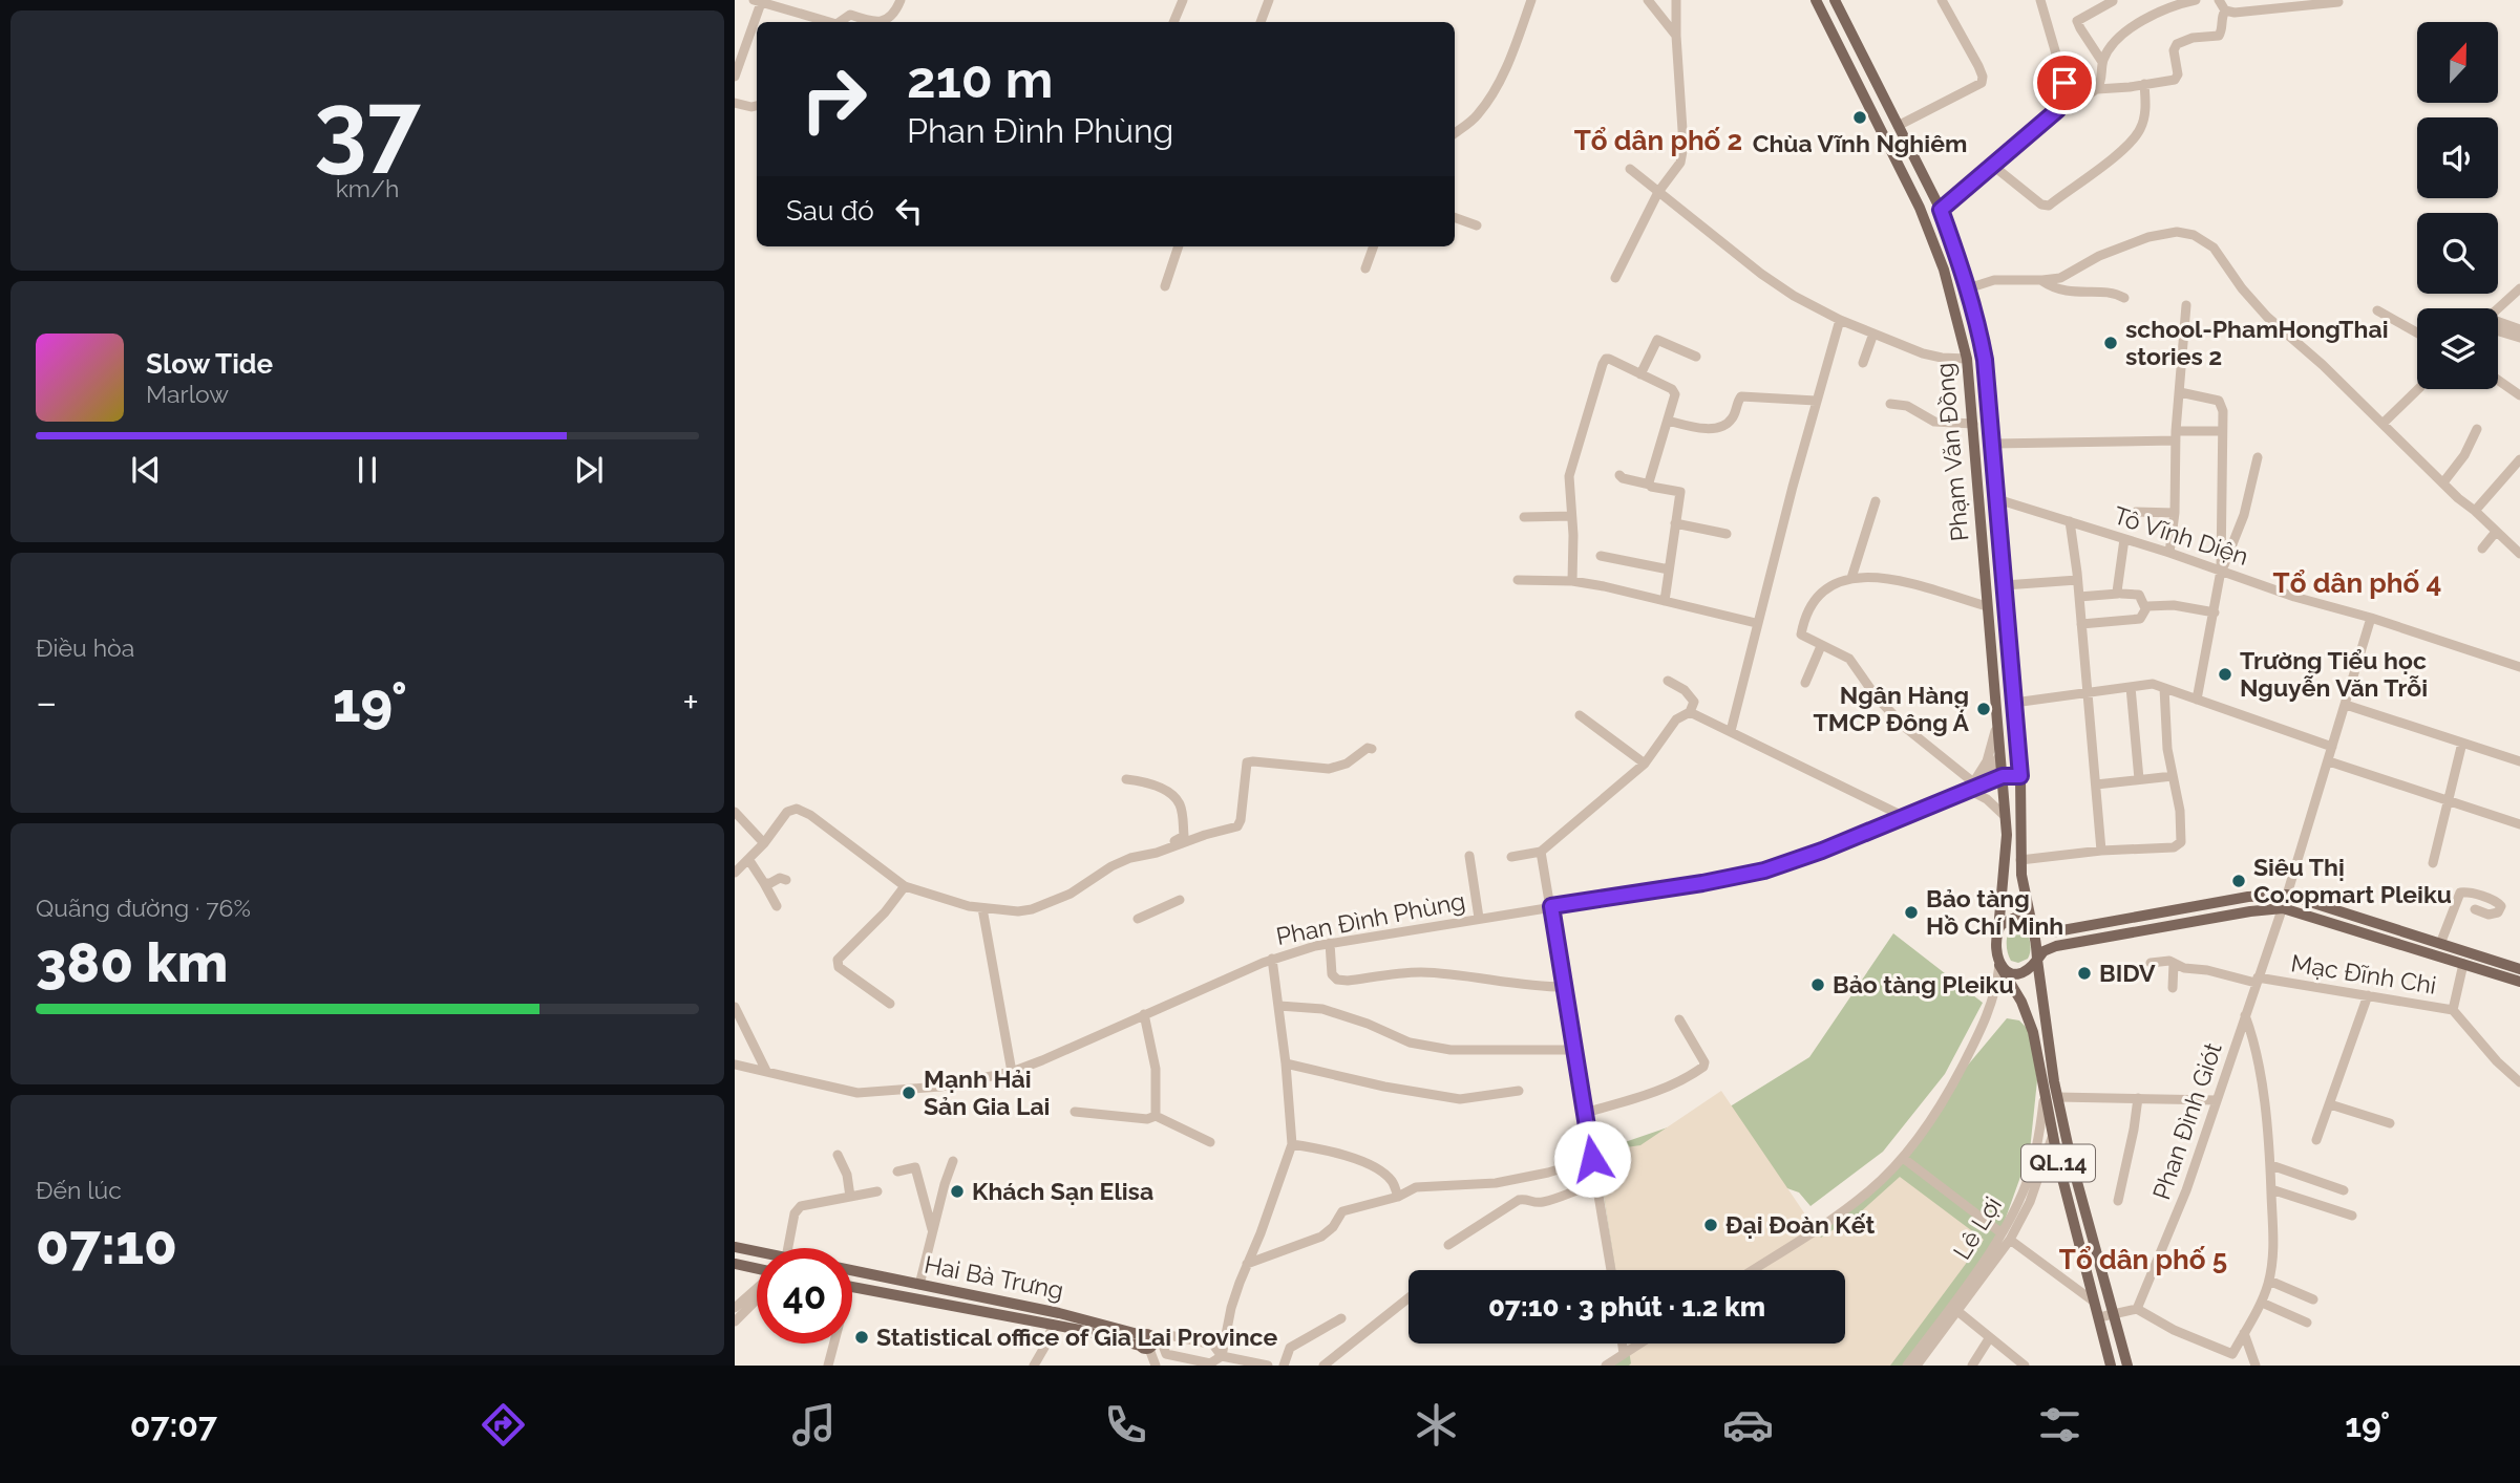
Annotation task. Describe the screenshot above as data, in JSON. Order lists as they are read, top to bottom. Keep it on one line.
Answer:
{"streets":{"main road":["Phạm Văn Đồng","QL.14","Hai Bà Trưng"],"street":["Tô Vĩnh Diện","Phan Đình Phùng","Mạc Đĩnh Chi","Phan Đình Giót","Lê Lợi"]},"crossings":[["Phạm Văn Đồng","Tô Vĩnh Diện"],["Phạm Văn Đồng","Phan Đình Phùng"],["Phạm Văn Đồng","QL.14"],["Mạc Đĩnh Chi","Phan Đình Giót"],["QL.14","Lê Lợi"]],"districts":["Tổ dân phố 2","Tổ dân phố 4","Tổ dân phố 5"],"places":["Chùa Vĩnh Nghiêm","school-PhamHongThai stories 2","Trường Tiểu học Nguyễn Văn Trỗi","Ngân Hàng TMCP Đông Á","Siêu Thị Co.opmart Pleiku","Bảo tàng Hồ Chí Minh","BIDV","Bảo tàng Pleiku","Mạnh Hải Sản Gia Lai","Khách Sạn Elisa","Đại Đoàn Kết","Statistical office of Gia Lai Province"],"north":"top","page":{"tile":[["37","km/h"],"Điều hòa",["Quãng đường · 76%","380 km"],["Đến lúc","07:10"]],"turn":["210 m","Phan Đình Phùng"],"then":"Sau đó","song":["Slow Tide","Marlow"],"heat":["−","19°","+"],"limit":"40","trip":"07:10 · 3 phút · 1.2 km","tabs":["07:07","19°"]}}
